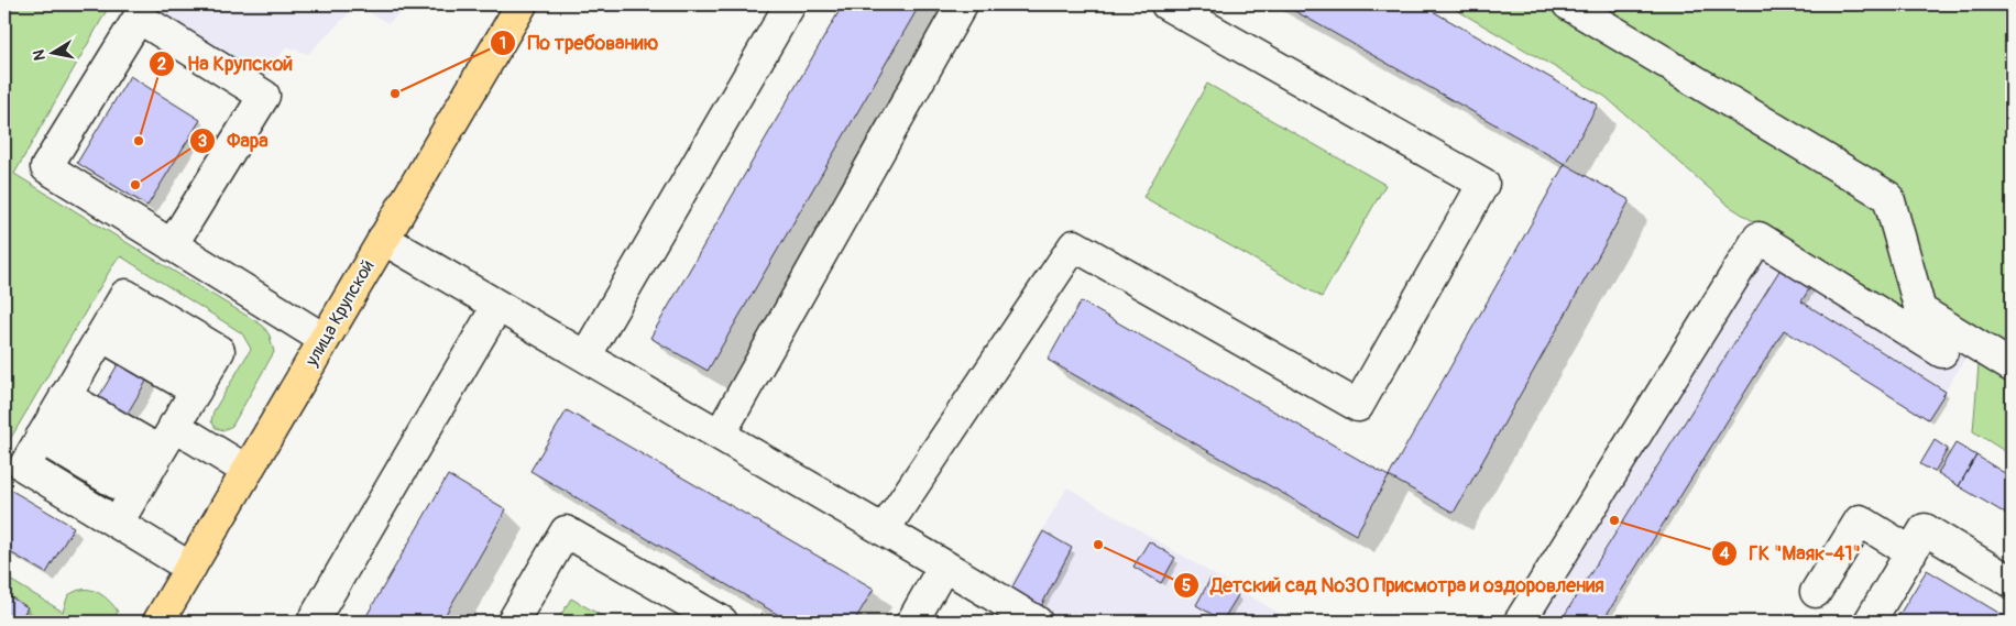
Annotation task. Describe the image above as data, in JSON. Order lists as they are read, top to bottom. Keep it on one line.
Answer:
{"streets":{"main road":["улица Крупской"]},"places":["По требованию","На Крупской","Фара","ГК \"Маяк-41\"","Детский сад №30 Присмотра и оздоровления"],"north":"left"}
